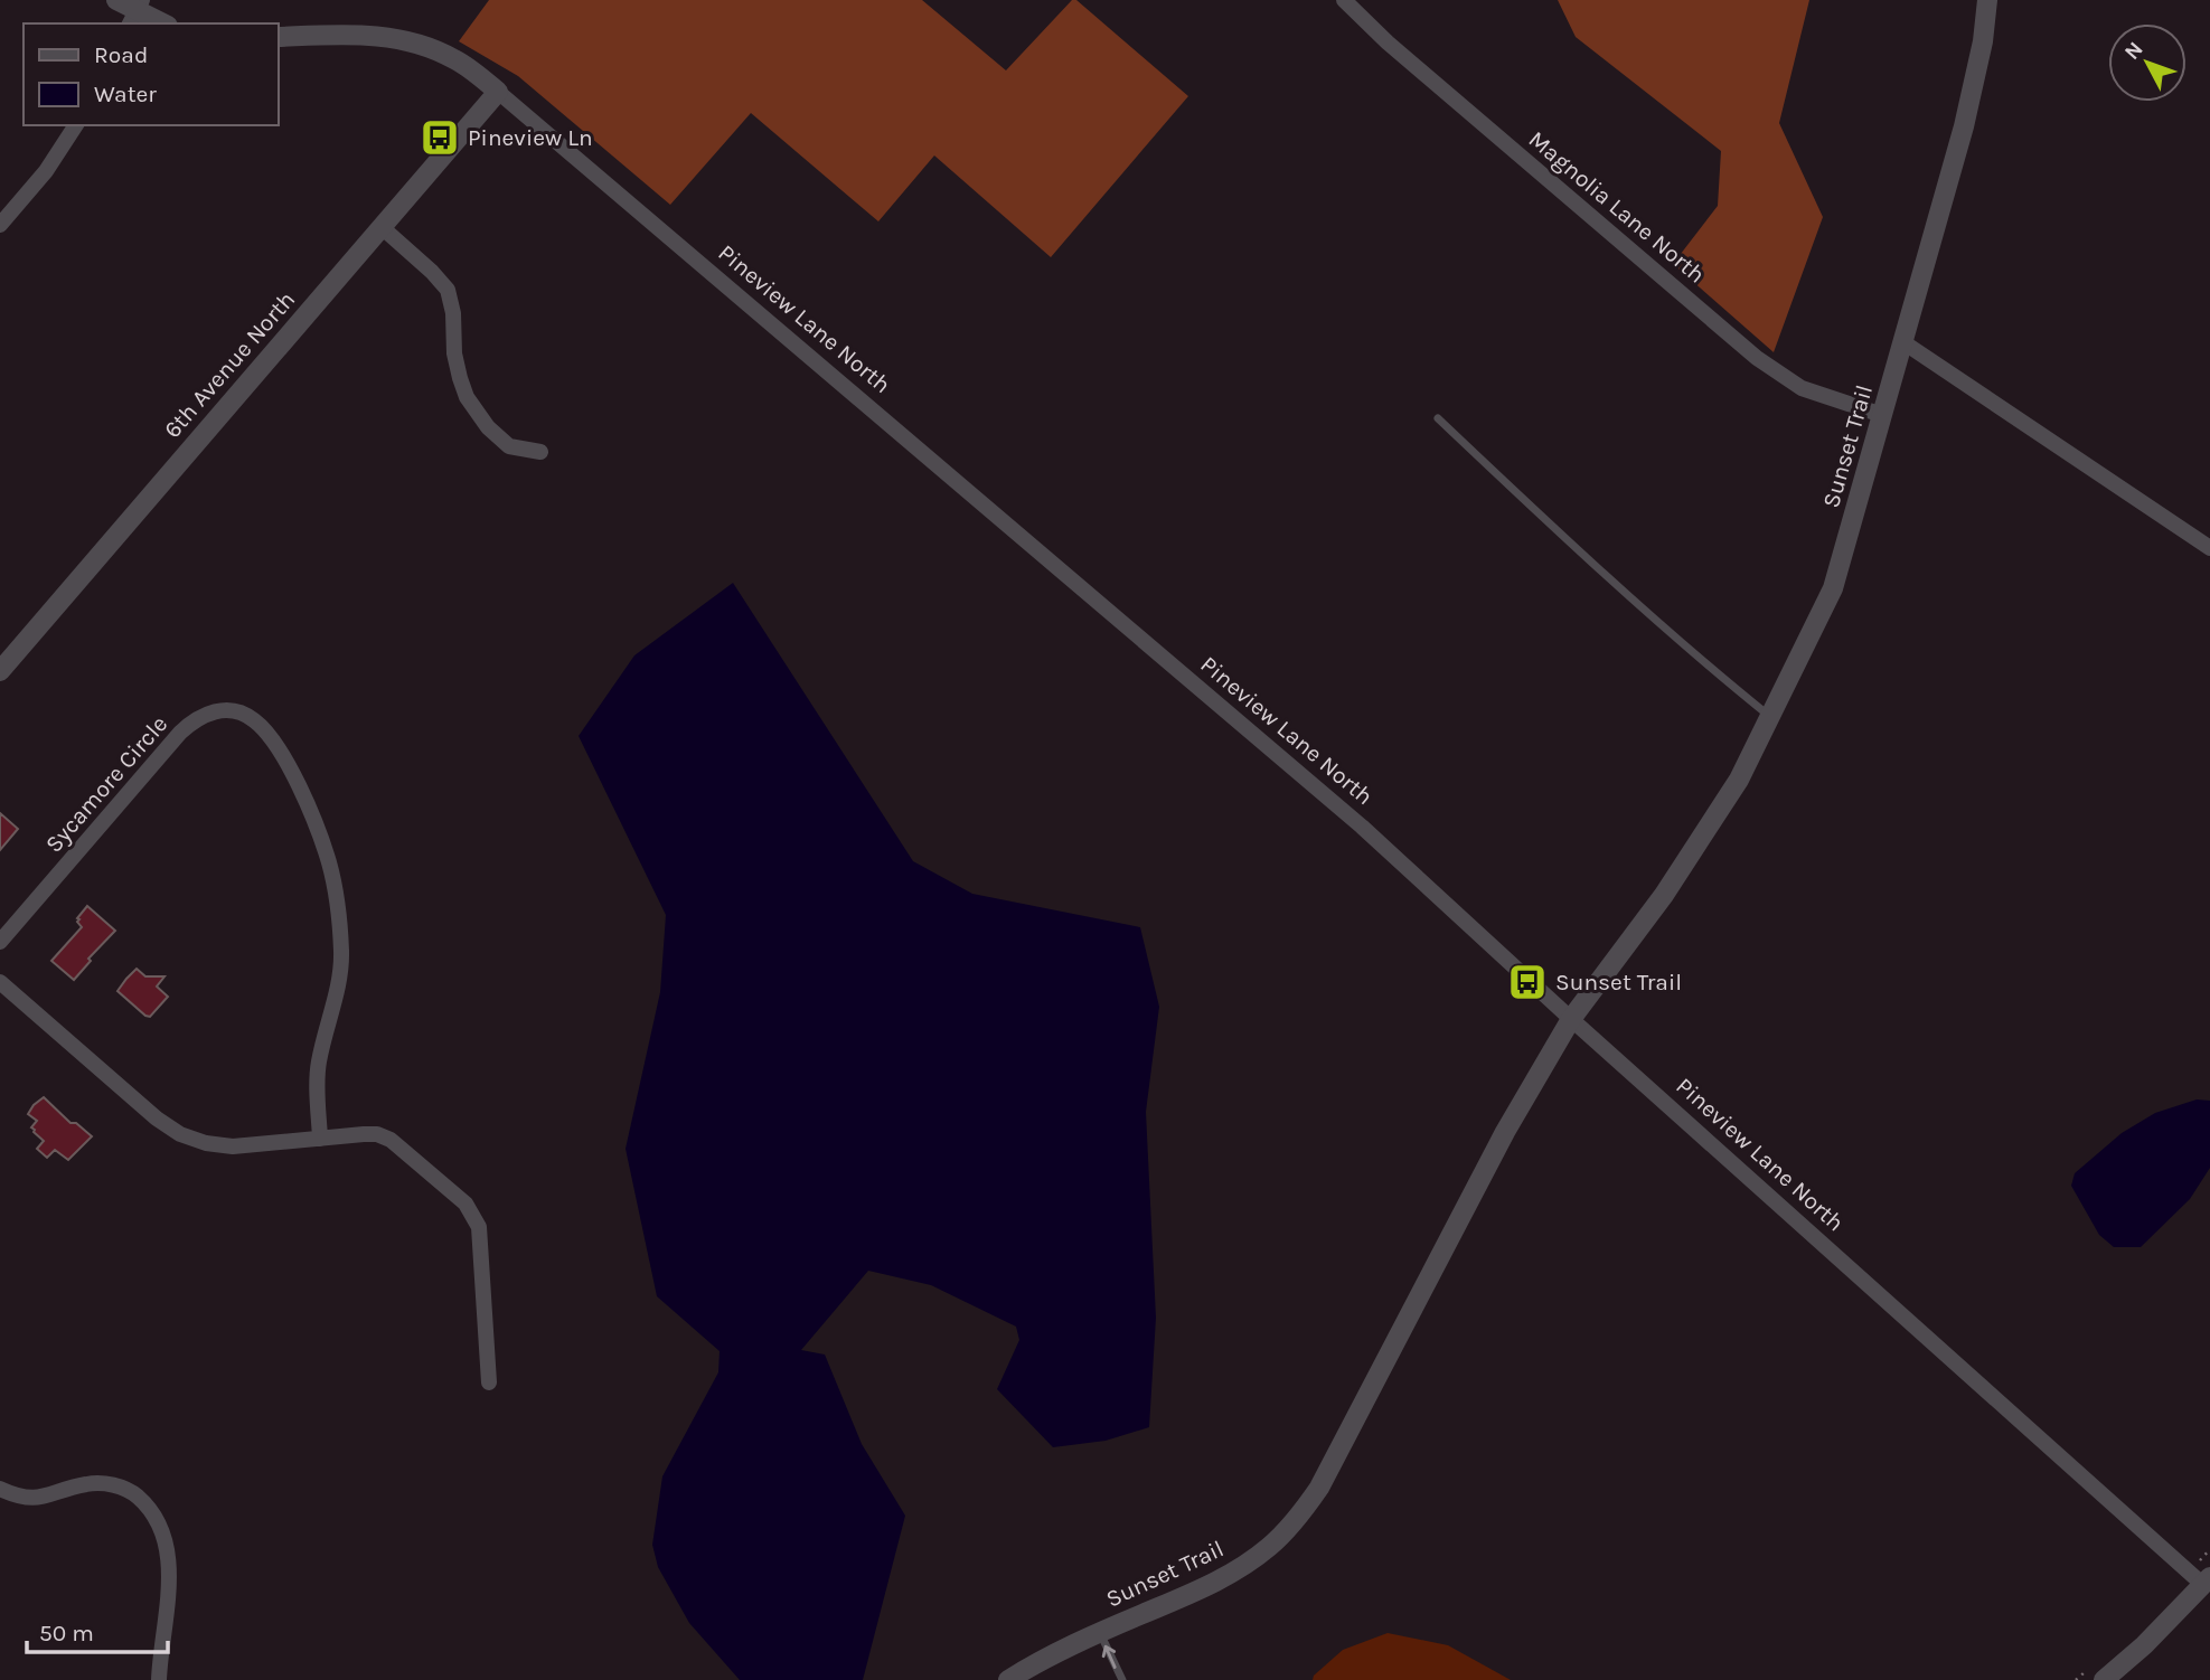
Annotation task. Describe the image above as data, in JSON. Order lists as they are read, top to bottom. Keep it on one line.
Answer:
{"streets":{"street":["Magnolia Lane North","Pineview Lane North","6th Avenue North","Sunset Trail","Sycamore Circle"]},"crossings":[["Magnolia Lane North","Sunset Trail"],["Pineview Lane North","6th Avenue North"],["Pineview Lane North","Sunset Trail"]],"places":{"bus stop":["Pineview Ln","Sunset Trail"]},"legend":["Road","Water"],"scale_bar":"50 m","north":"top left"}
